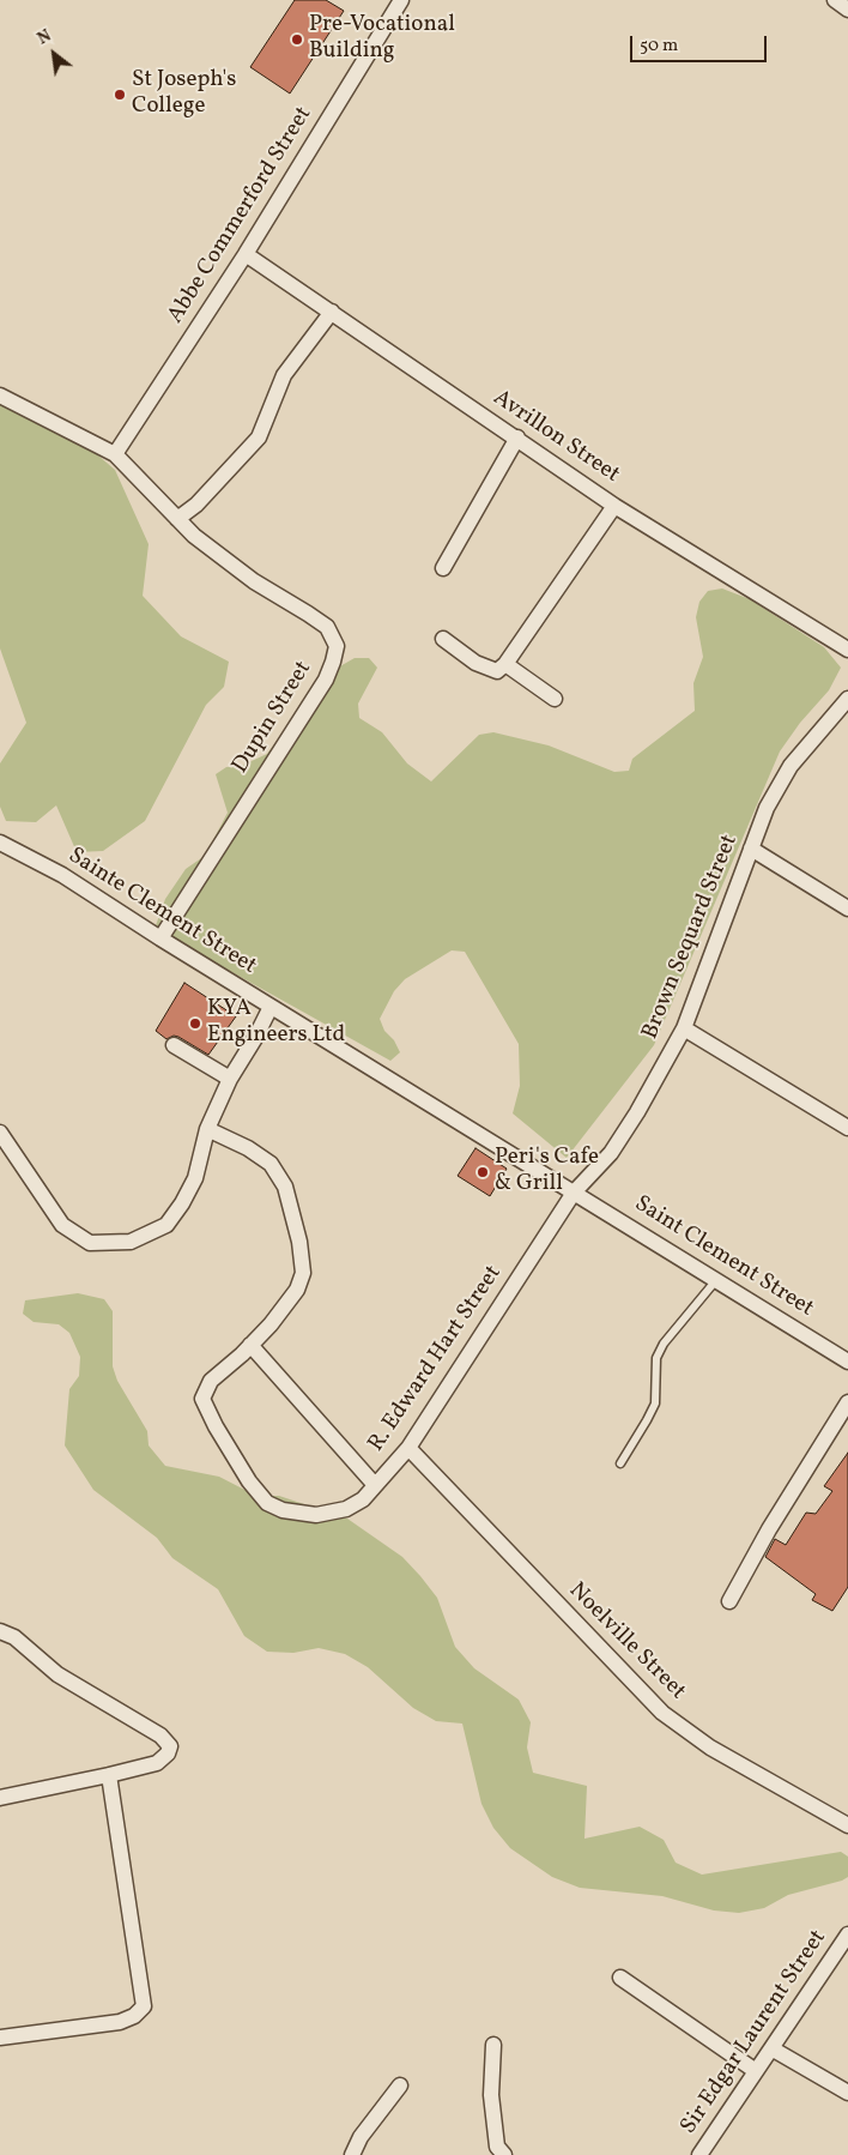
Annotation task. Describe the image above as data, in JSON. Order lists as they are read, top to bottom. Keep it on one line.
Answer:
{"streets":{"street":["Abbe Commerford Street","Avrillon Street","Dupin Street","Sainte Clement Street","Brown Sequard Street","Saint Clement Street","R. Edward Hart Street","Noelville Street","Sir Edgar Laurent Street"]},"crossings":[["Abbe Commerford Street","Avrillon Street"],["Abbe Commerford Street","Dupin Street"],["Dupin Street","Sainte Clement Street"],["Sainte Clement Street","Brown Sequard Street"],["Sainte Clement Street","Saint Clement Street"],["Sainte Clement Street","R. Edward Hart Street"],["Brown Sequard Street","Saint Clement Street"],["Brown Sequard Street","R. Edward Hart Street"],["Saint Clement Street","R. Edward Hart Street"],["R. Edward Hart Street","Noelville Street"]],"places":["Pre-Vocational Building","St Joseph's College","KYA Engineers Ltd","Peri's Cafe & Grill"],"scale_bar":"50 m","north":"top left"}
